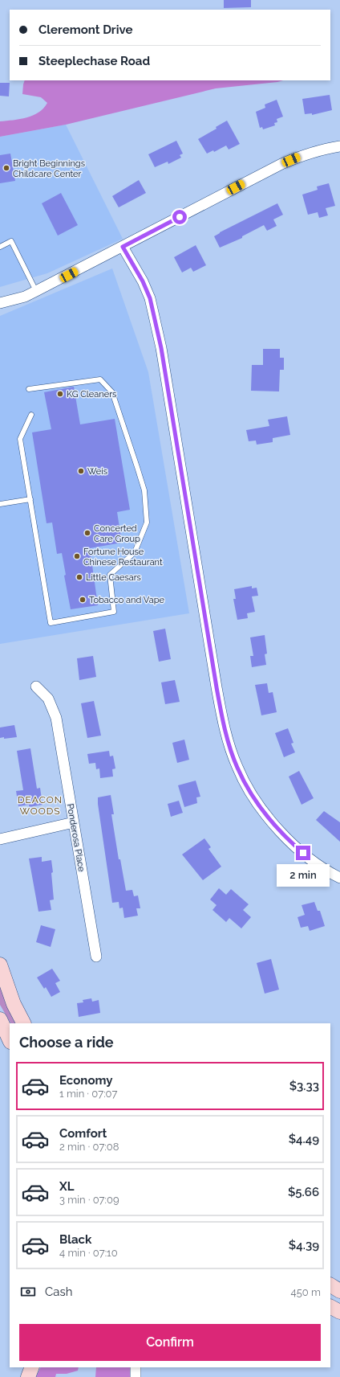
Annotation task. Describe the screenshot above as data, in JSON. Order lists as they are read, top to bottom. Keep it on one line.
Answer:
{"streets":{"street":["Ponderosa Place"]},"districts":["DEACON WOODS"],"places":["Bright Beginnings Childcare Center","KG Cleaners","Weis","Concerted Care Group","Fortune House Chinese Restaurant","Little Caesars","Tobacco and Vape"],"page":{"banner":["Cleremont Drive","Steeplechase Road"],"bubble":"2 min","heading":"Choose a ride","list":[{"name":"Economy","note":"1 min · 07:07","value":"$3.33"},{"name":"Comfort","note":"2 min · 07:08","value":"$4.49"},{"name":"XL","note":"3 min · 07:09","value":"$5.66"},{"name":"Black","note":"4 min · 07:10","value":"$4.39"}],"pay":["Cash","450 m"],"buttons":"Confirm"}}
